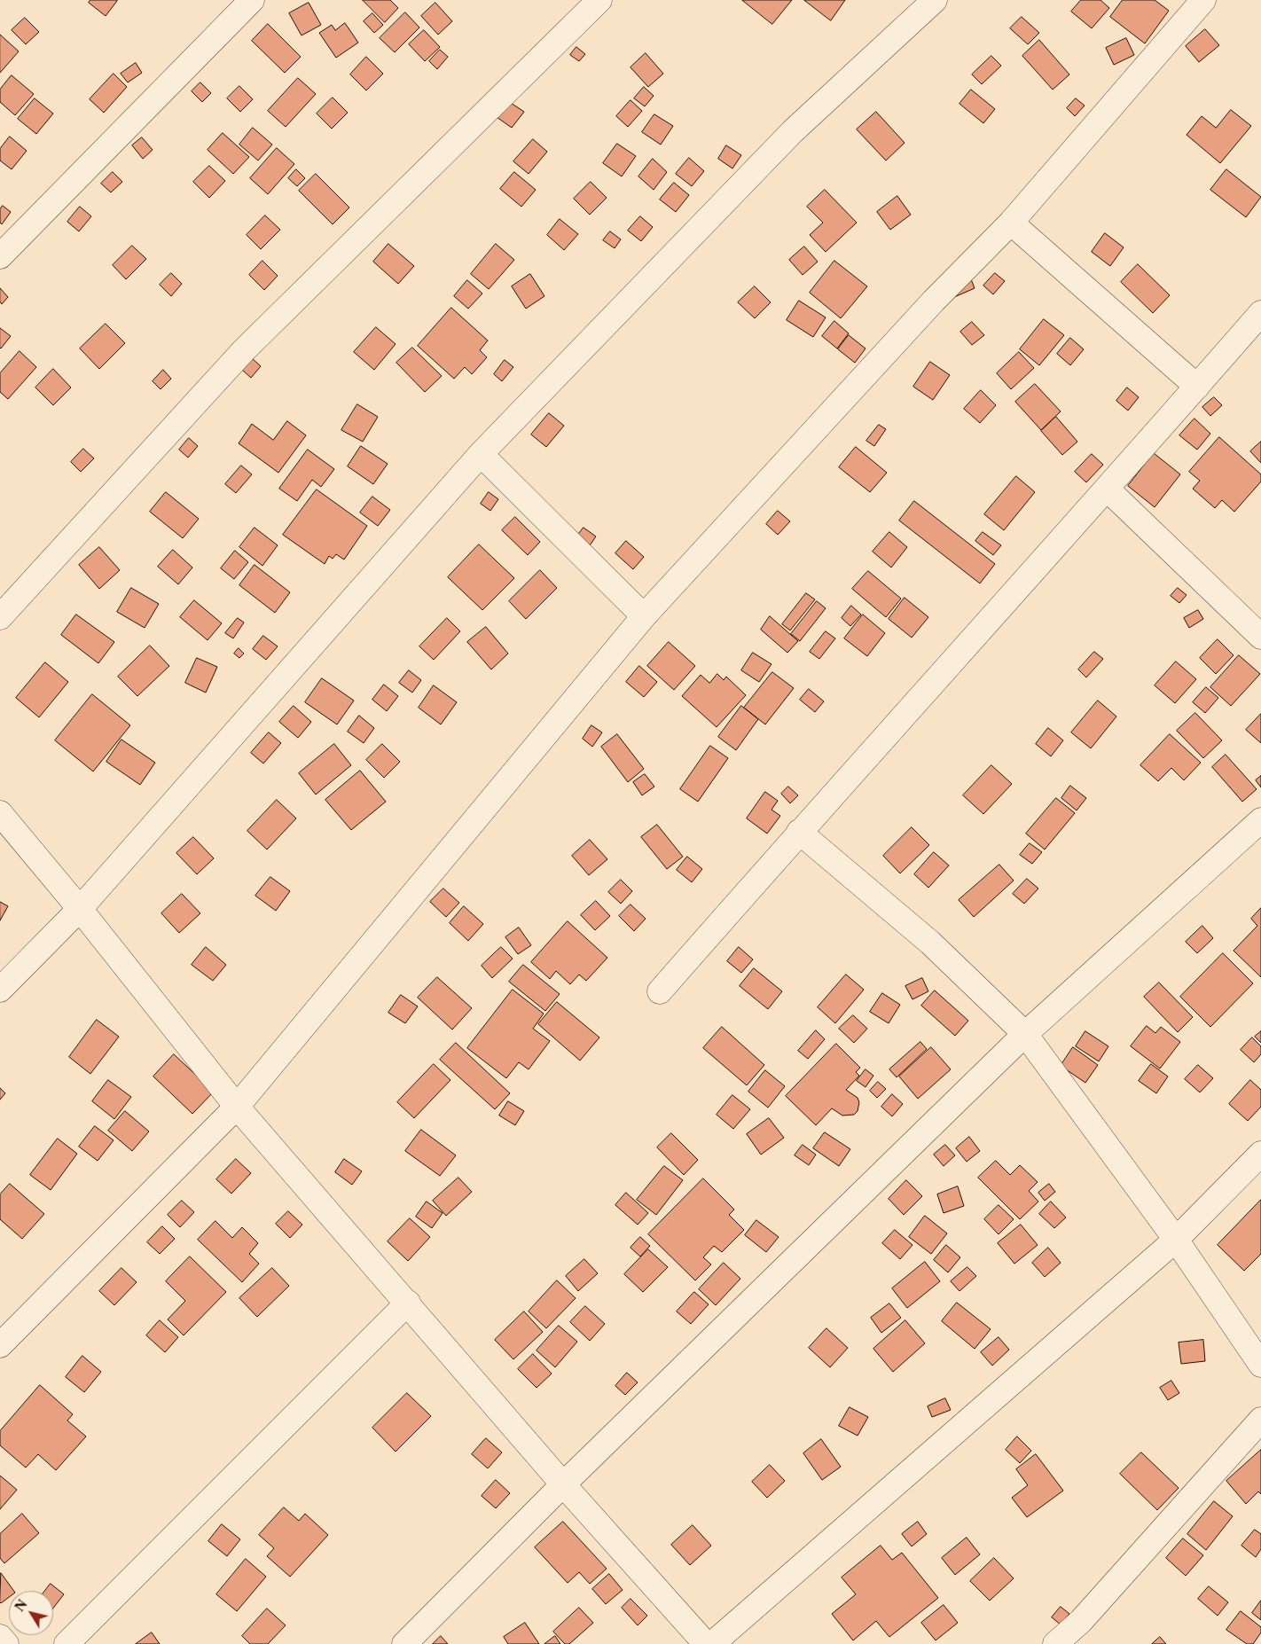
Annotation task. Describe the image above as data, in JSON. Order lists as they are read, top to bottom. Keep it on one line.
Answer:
{"north":"top left"}
